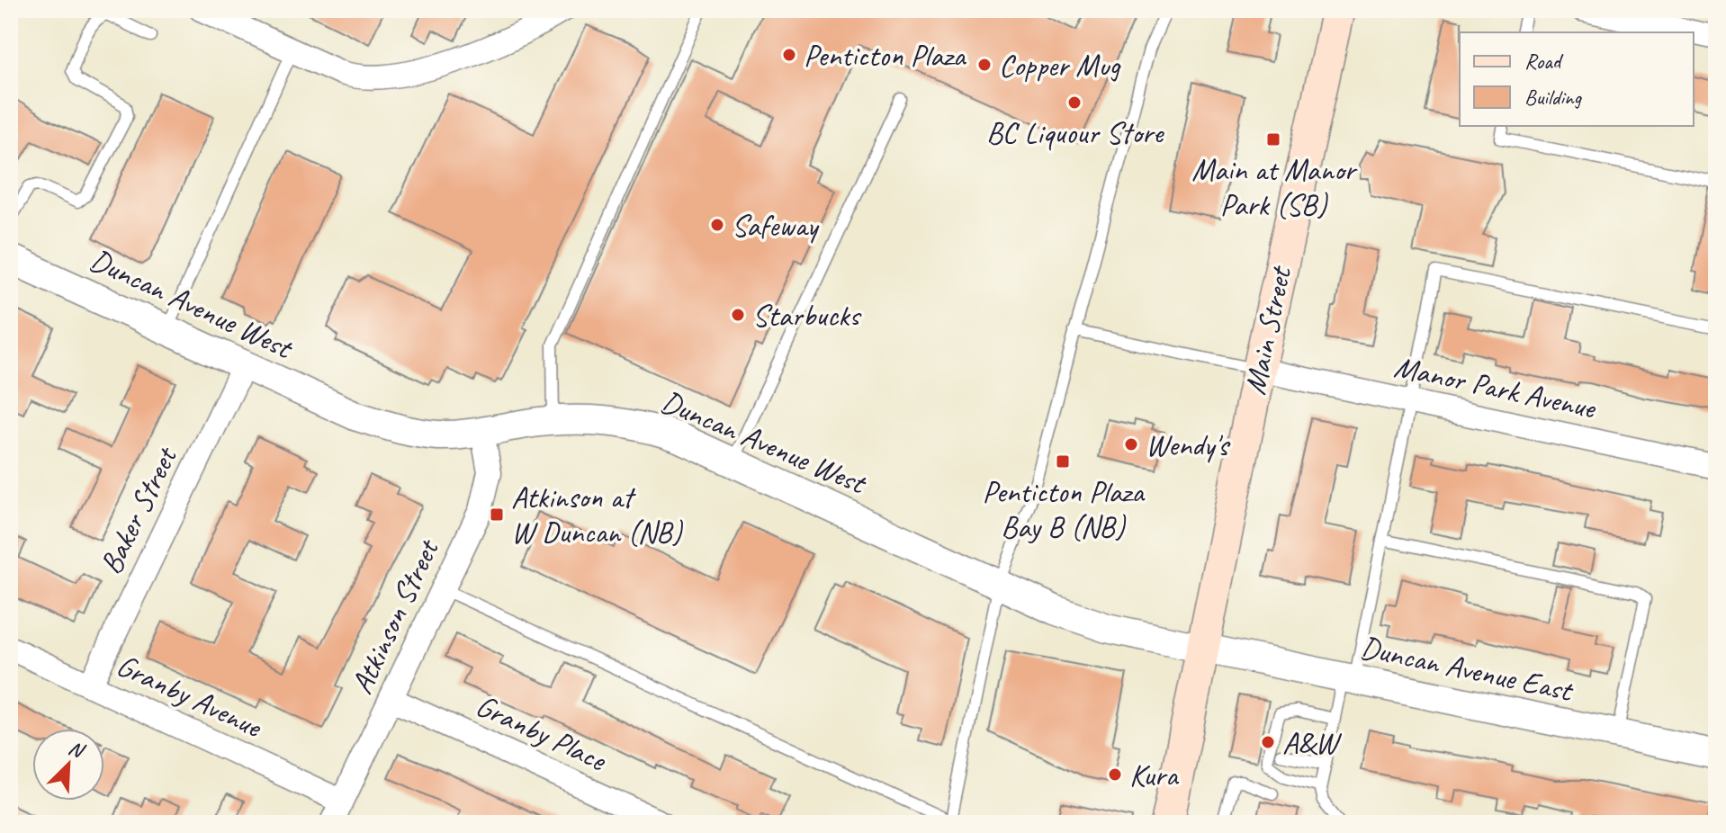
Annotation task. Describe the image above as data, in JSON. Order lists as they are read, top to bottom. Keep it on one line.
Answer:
{"streets":{"main road":["Main Street"],"street":["Duncan Avenue West","Manor Park Avenue","Baker Street","Atkinson Street","Duncan Avenue East","Granby Avenue","Granby Place"]},"crossings":[["Duncan Avenue West","Main Street"],["Duncan Avenue West","Baker Street"],["Duncan Avenue West","Atkinson Street"],["Duncan Avenue West","Duncan Avenue East"],["Main Street","Manor Park Avenue"],["Main Street","Duncan Avenue East"],["Baker Street","Granby Avenue"],["Atkinson Street","Granby Avenue"],["Atkinson Street","Granby Place"]],"places":{"other":["Penticton Plaza","Copper Mug","BC Liquour Store","Safeway","Starbucks","Wendy's","A&W","Kura"],"transit":["Main at Manor Park (SB)","Penticton Plaza Bay B (NB)","Atkinson at W Duncan (NB)"]},"legend":["Road","Building"],"north":"top right"}
